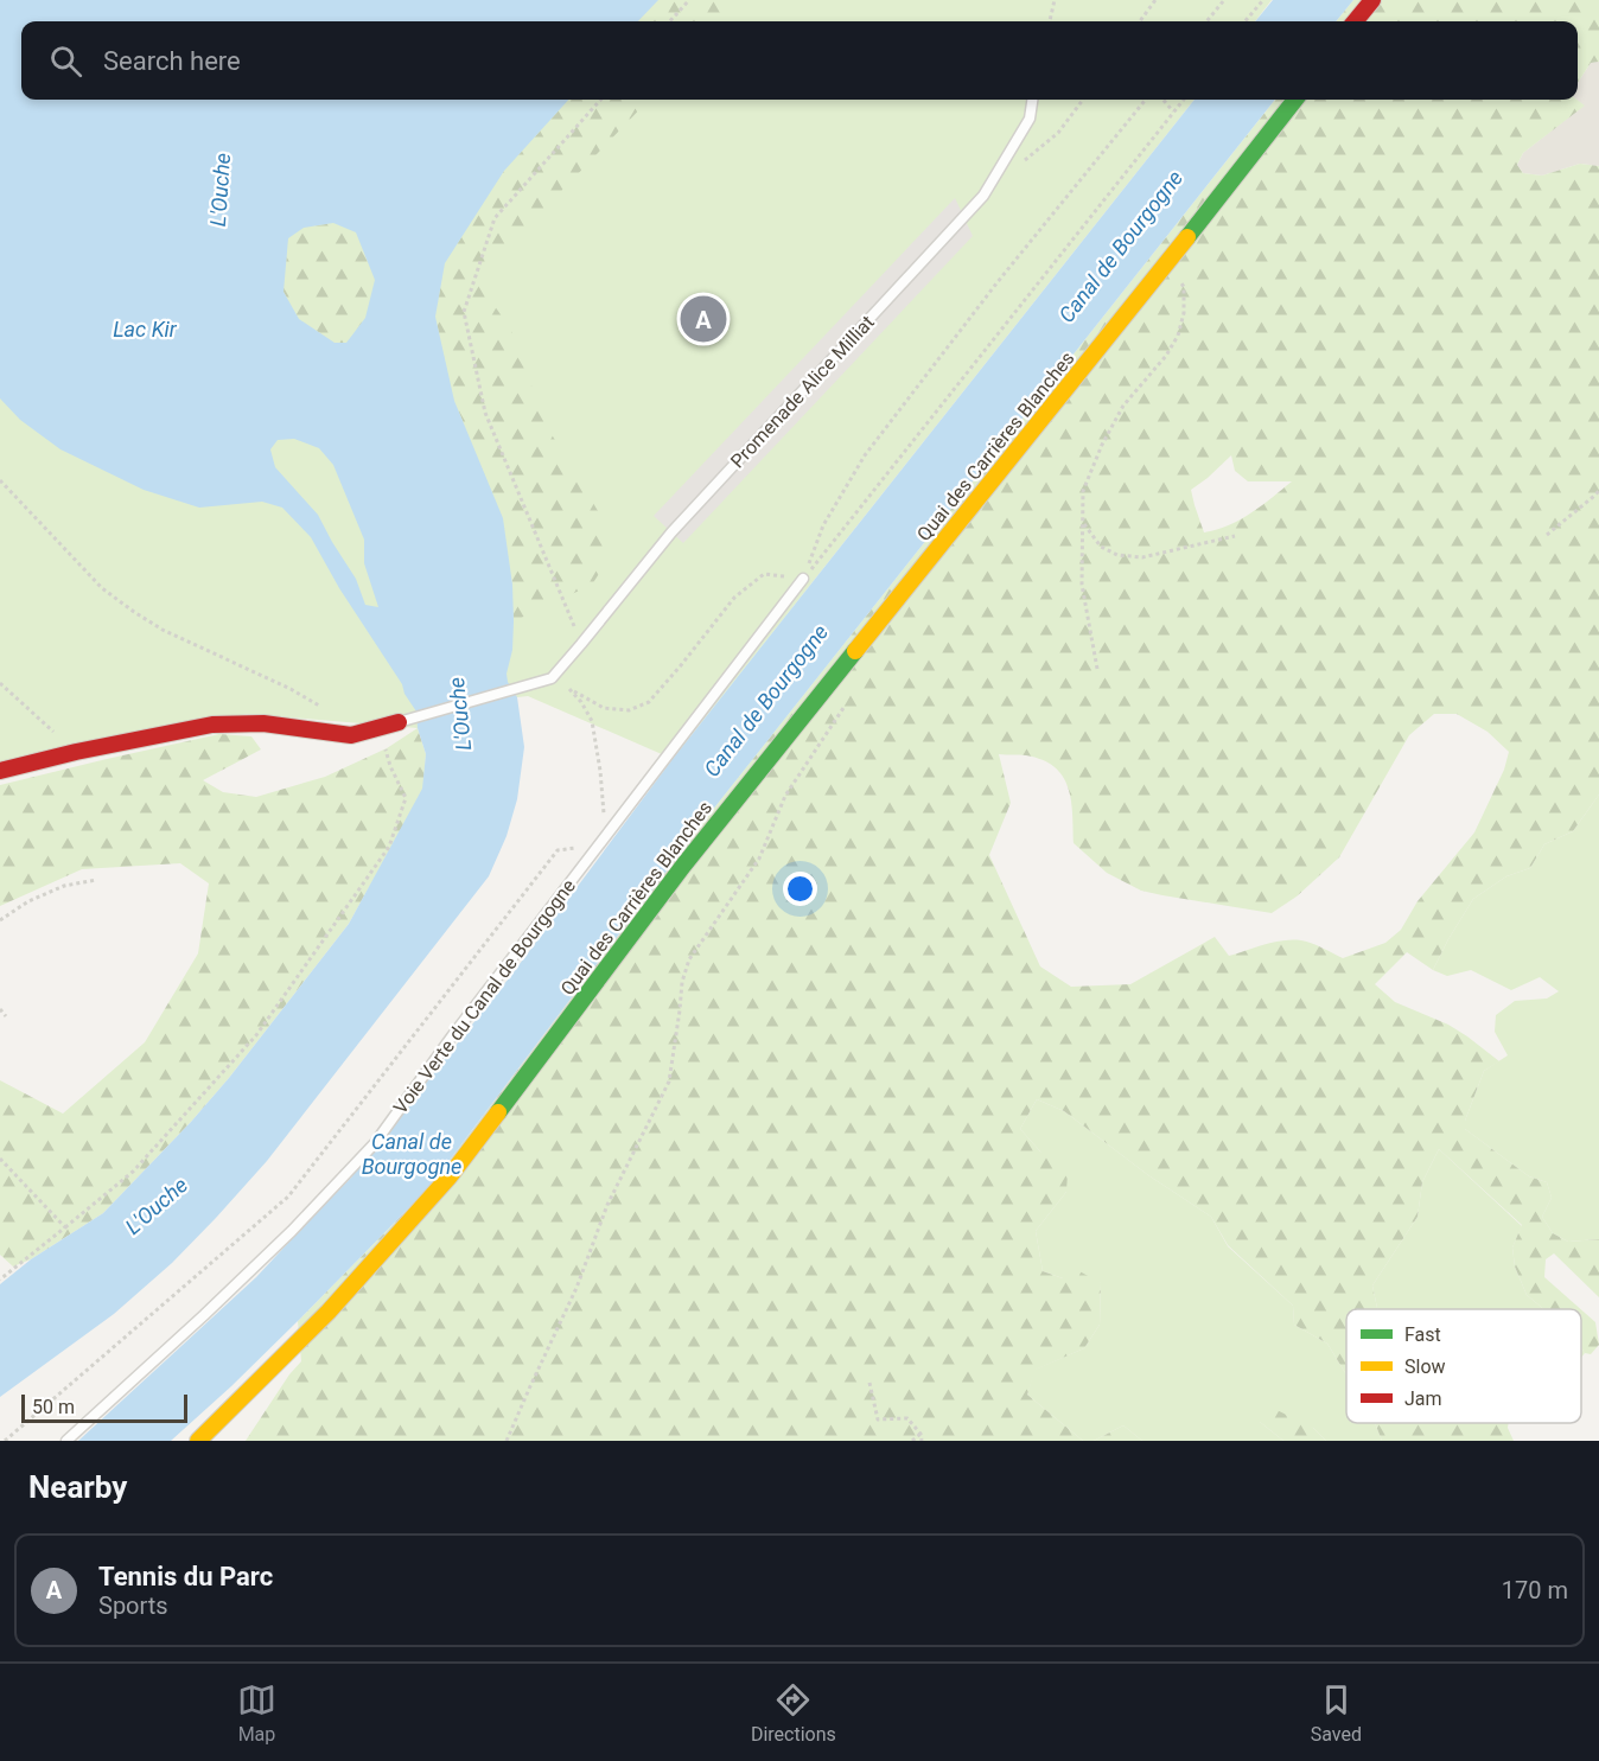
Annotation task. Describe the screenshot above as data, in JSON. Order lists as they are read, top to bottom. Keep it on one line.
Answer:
{"streets":{"street":["Quai des Carrières Blanches"],"lane":["Promenade Alice Milliat","Voie Verte du Canal de Bourgogne"]},"water":["L'Ouche","Canal de Bourgogne","Lac Kir"],"legend":["Fast","Slow","Jam"],"scale_bar":"50 m","page":{"search":"Search here","pins":"A","scale":"50 m","heading":"Nearby","list":[{"mark":"A","name":"Tennis du Parc","note":"Sports","value":"170 m"}],"nav":["Map","Directions","Saved"]}}
